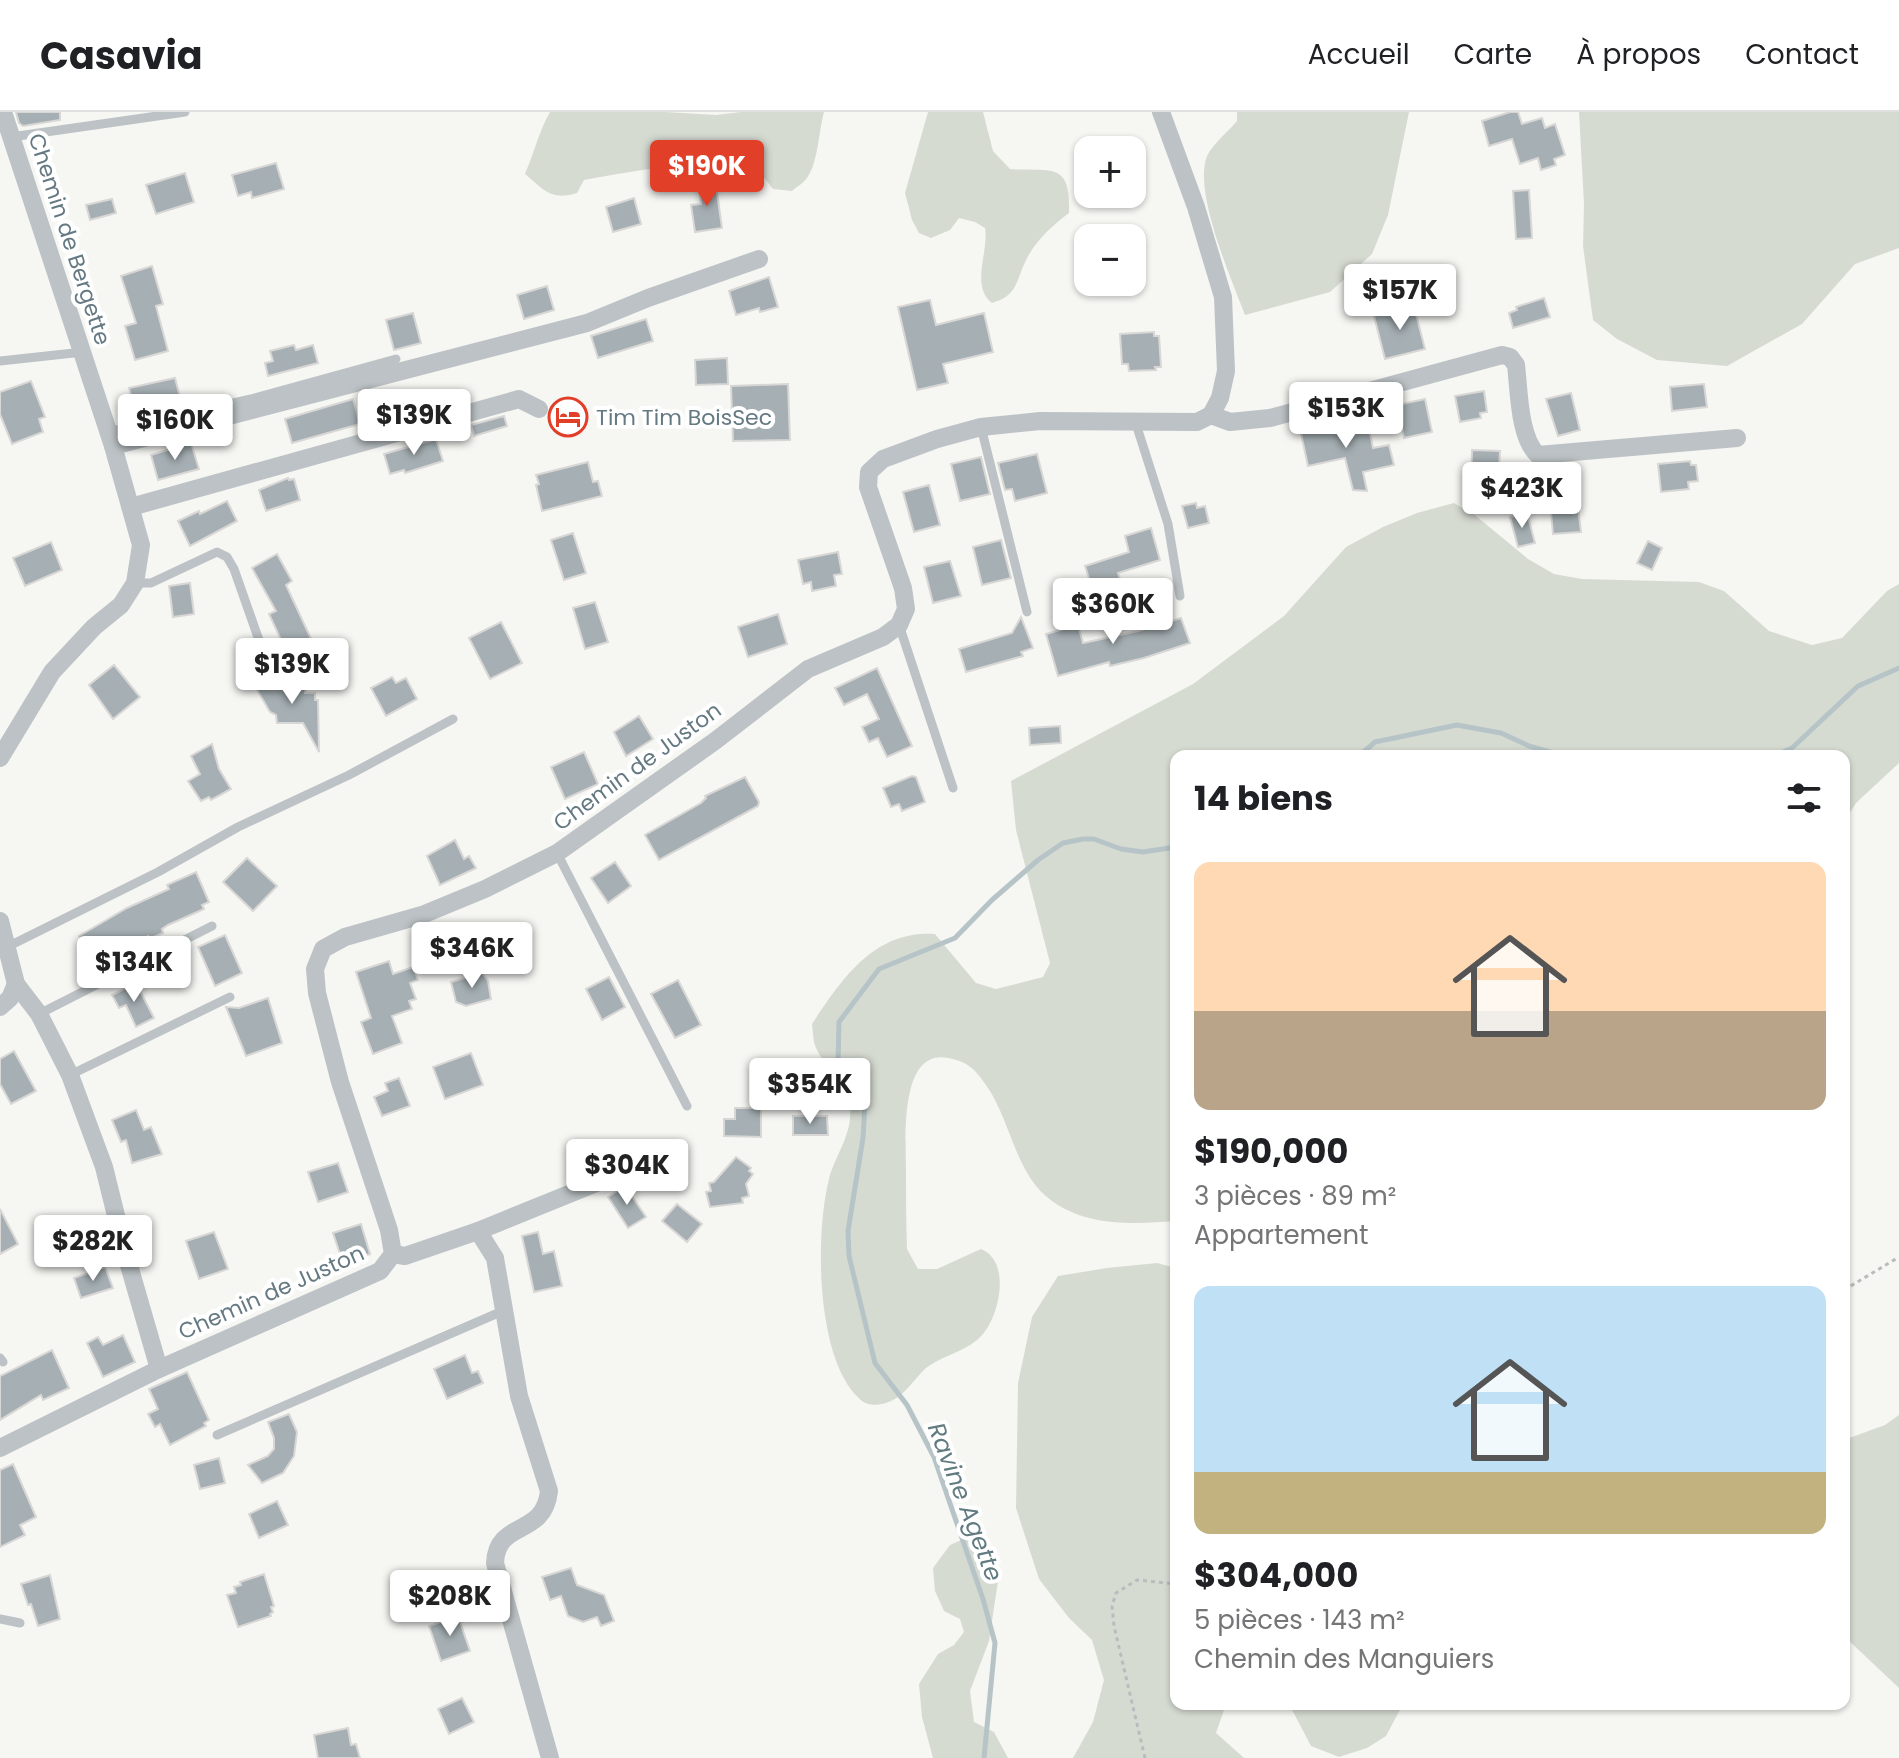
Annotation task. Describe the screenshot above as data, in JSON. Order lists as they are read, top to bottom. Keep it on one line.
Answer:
{"streets":{"street":["Chemin de Bergette","Chemin de Juston"]},"water":["Ravine Agette"],"places":{"hotel":["Tim Tim BoisSec"]},"page":{"header":"Casavia","nav":["Accueil","Carte","À propos","Contact"],"map_buttons":["+","−"],"price":["$190K","$157K","$153K","$139K","$160K","$423K","$360K","$139K","$346K","$134K","$354K","$304K","$282K","$208K"],"heading":"14 biens","list":[{"name":"$190,000","note":"3 pièces · 89 m² · Appartement"},{"name":"$304,000","note":"5 pièces · 143 m² · Chemin des Manguiers"}]}}
